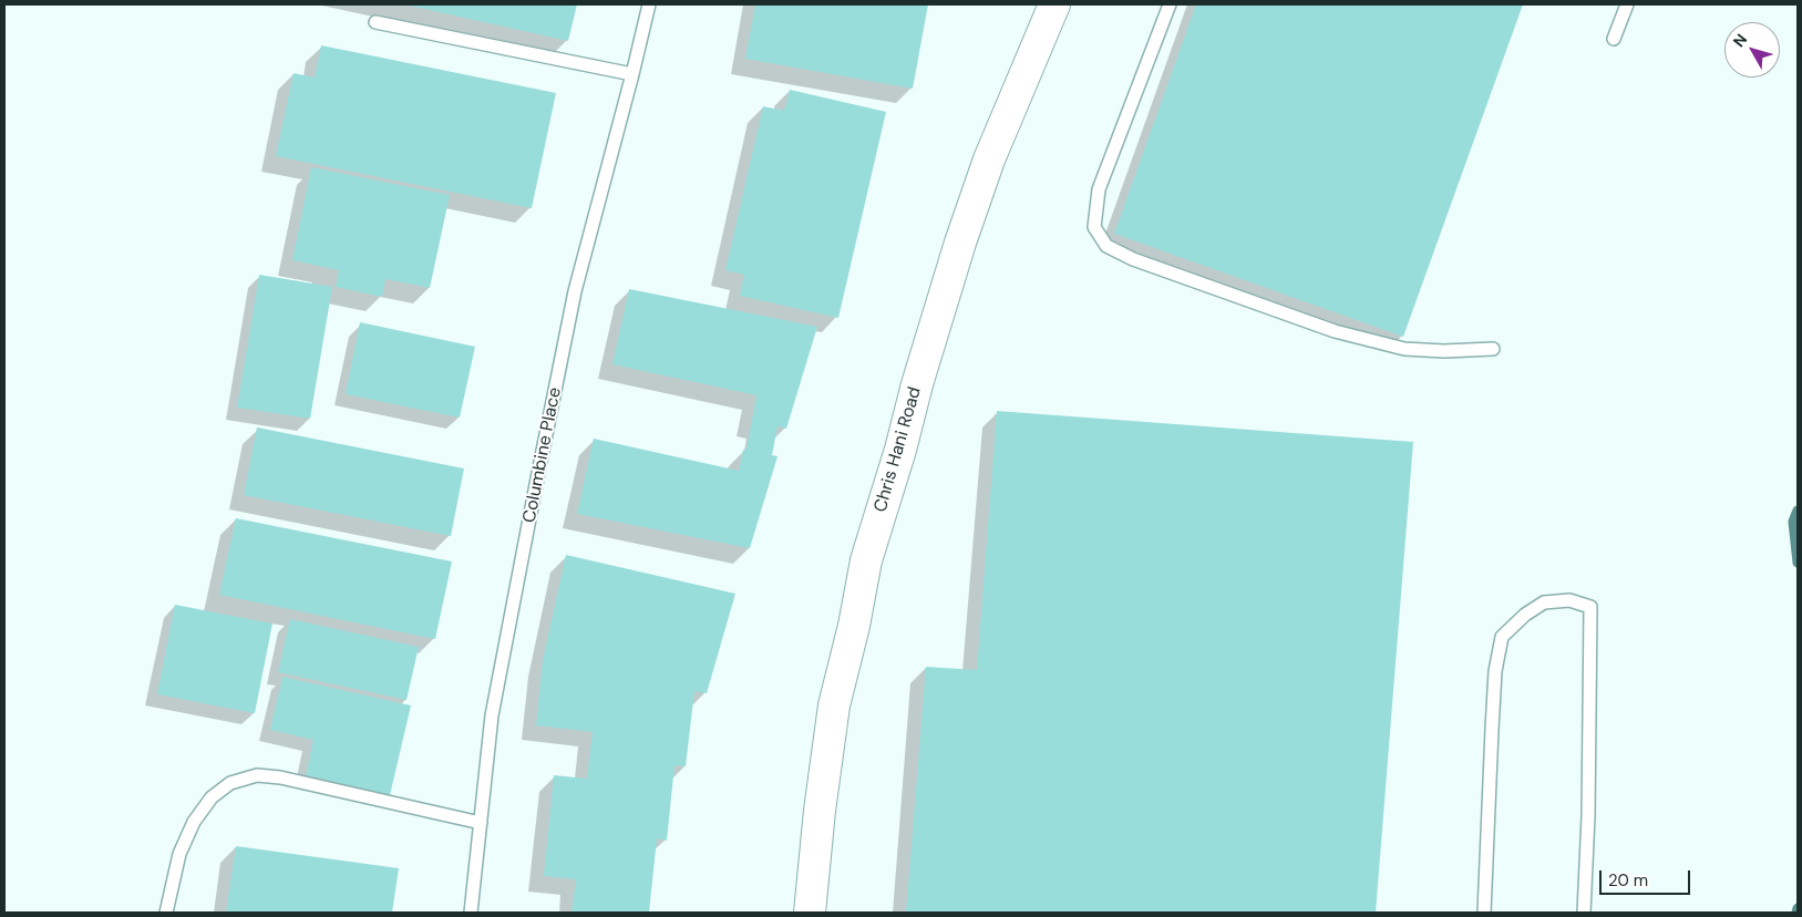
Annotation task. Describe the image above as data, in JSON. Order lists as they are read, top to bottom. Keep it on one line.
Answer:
{"streets":{"street":["Chris Hani Road"],"lane":["Columbine Place"]},"scale_bar":"20 m","north":"top left"}
